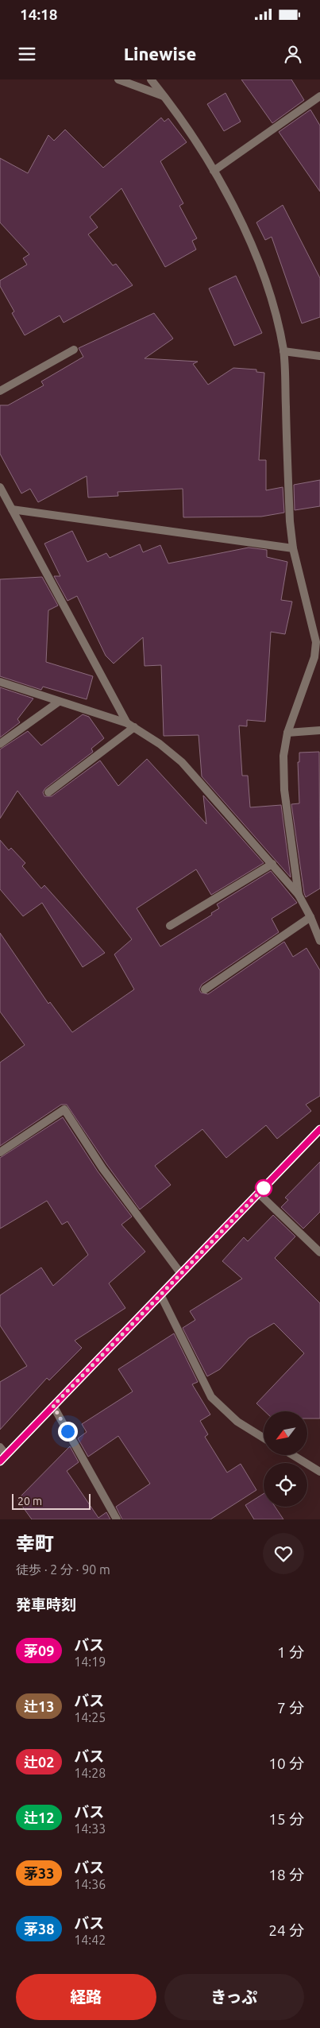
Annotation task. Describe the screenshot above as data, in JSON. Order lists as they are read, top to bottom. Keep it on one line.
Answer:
{"lines":["bus line 茅09"],"scale_bar":"20 m","north":"bottom left","page":{"status":"14:18","header":"Linewise","scale":"20 m","heading":[["幸町","徒歩 · 2 分 · 90 m"],"発車時刻"],"list":[{"mark":"茅09","name":"バス","note":"14:19","value":"1 分"},{"mark":"辻13","name":"バス","note":"14:25","value":"7 分"},{"mark":"辻02","name":"バス","note":"14:28","value":"10 分"},{"mark":"辻12","name":"バス","note":"14:33","value":"15 分"},{"mark":"茅33","name":"バス","note":"14:36","value":"18 分"},{"mark":"茅38","name":"バス","note":"14:42","value":"24 分"}],"buttons":["経路","きっぷ"]}}
